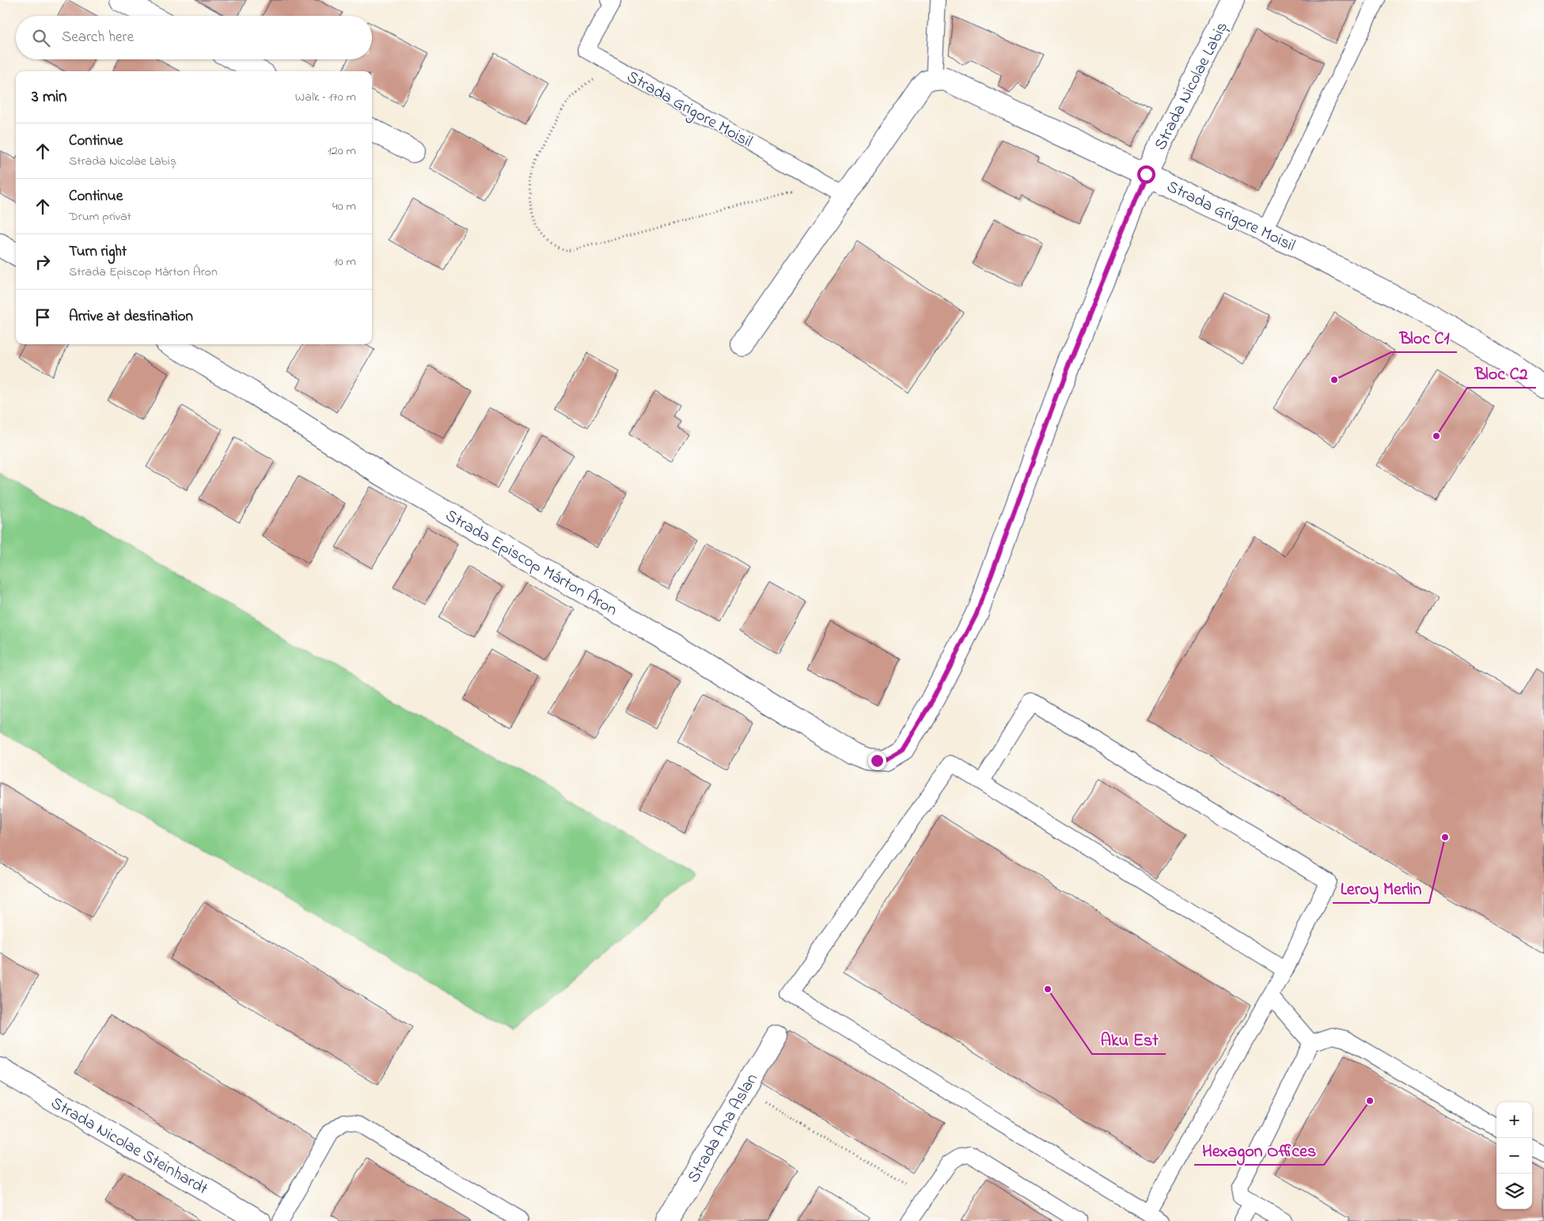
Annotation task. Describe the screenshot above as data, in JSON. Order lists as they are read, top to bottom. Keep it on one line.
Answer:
{"streets":{"street":["Strada Nicolae Labiș","Strada Grigore Moisil","Strada Episcop Márton Áron","Strada Ana Aslan","Strada Nicolae Steinhardt"]},"crossings":[["Strada Nicolae Labiș","Strada Grigore Moisil"],["Strada Nicolae Labiș","Strada Episcop Márton Áron"]],"places":["Bloc C1","Bloc C2","Leroy Merlin","Aku Est","Hexagon Offices"],"page":{"search":"Search here","heading":["3 min","Walk · 170 m"],"list":[["Continue","Strada Nicolae Labiș","120 m"],["Continue","Drum privat","40 m"],["Turn right","Strada Episcop Márton Áron","10 m"],"Arrive at destination"],"map_buttons":["+","−"]}}
